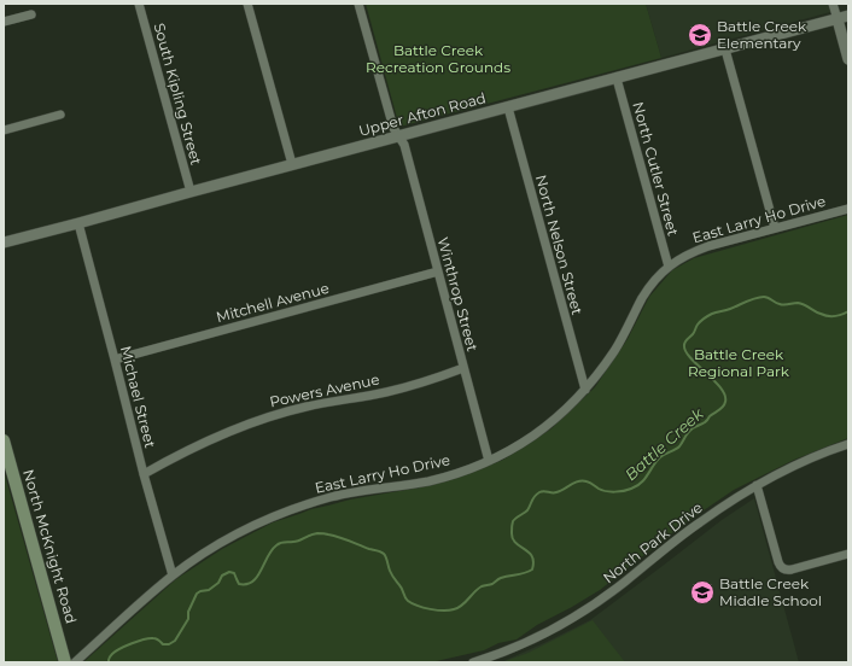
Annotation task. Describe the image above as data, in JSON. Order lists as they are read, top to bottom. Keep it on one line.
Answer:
{"streets":{"main road":["North McKnight Road"],"street":["South Kipling Street","Upper Afton Road","North Cutler Street","East Larry Ho Drive","North Nelson Street","Winthrop Street","Mitchell Avenue","Powers Avenue","Michael Street","North Park Drive"]},"crossings":[["South Kipling Street","Upper Afton Road"],["Upper Afton Road","North Cutler Street"],["Upper Afton Road","North Nelson Street"],["Upper Afton Road","Winthrop Street"],["Upper Afton Road","Michael Street"],["North Cutler Street","East Larry Ho Drive"],["East Larry Ho Drive","North Nelson Street"],["East Larry Ho Drive","Winthrop Street"],["East Larry Ho Drive","Michael Street"],["Winthrop Street","Mitchell Avenue"],["Winthrop Street","Powers Avenue"],["Mitchell Avenue","Michael Street"],["Powers Avenue","Michael Street"]],"water":["Battle Creek"],"parks":["Battle Creek Recreation Grounds","Battle Creek Regional Park"],"places":{"school or university":["Battle Creek Elementary","Battle Creek Middle School"]}}
